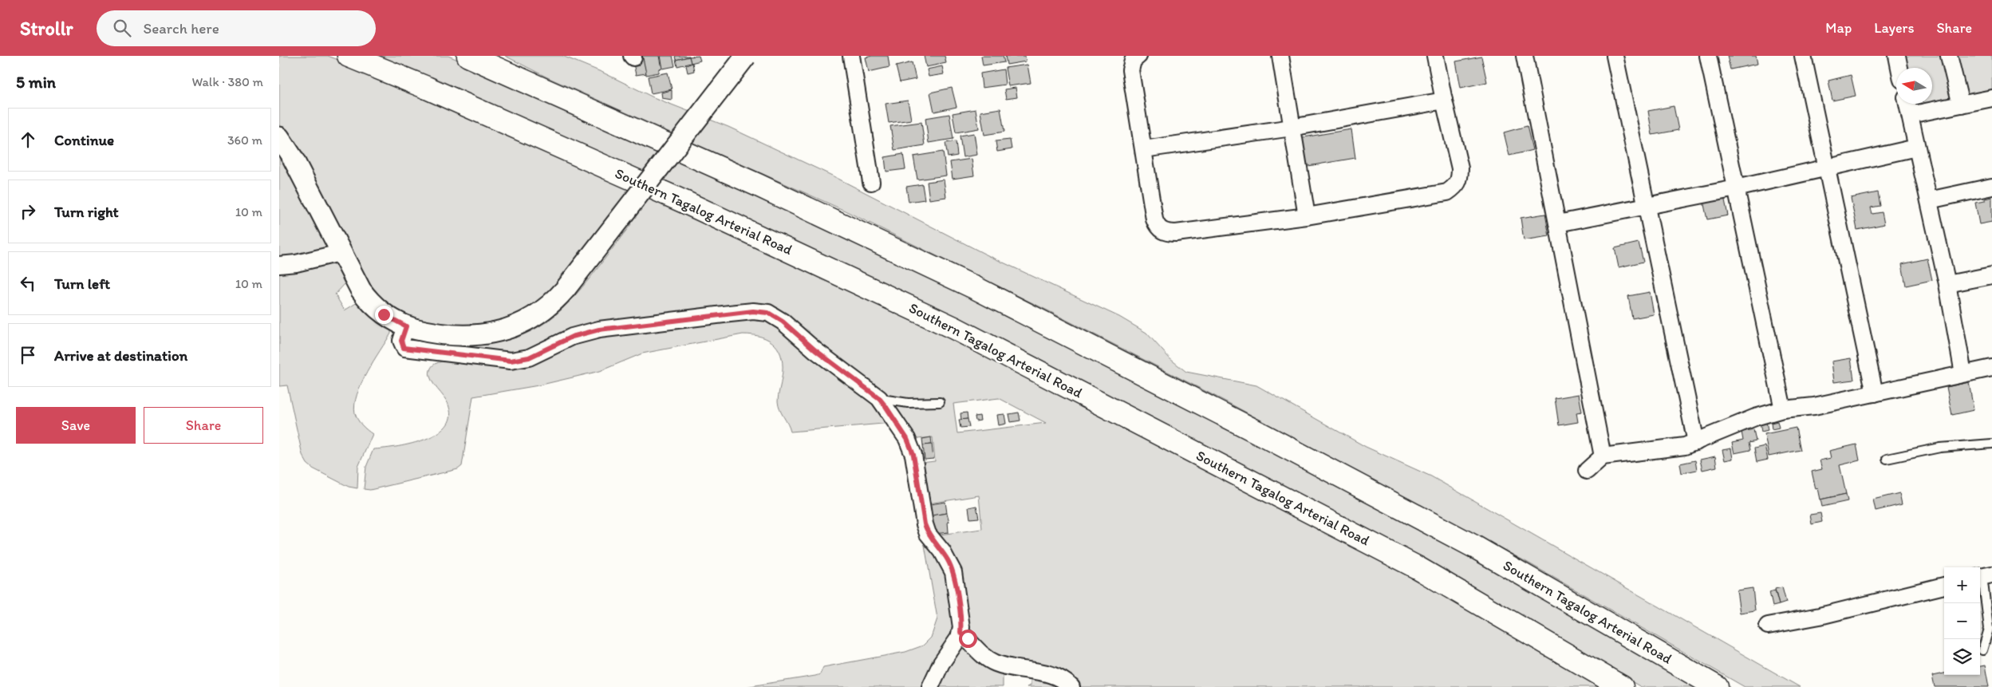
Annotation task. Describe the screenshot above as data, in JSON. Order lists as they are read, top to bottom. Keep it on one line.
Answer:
{"streets":{"highway":["Southern Tagalog Arterial Road"]},"north":"left","page":{"header":"Strollr","search":"Search here","nav":["Map","Layers","Share"],"heading":["5 min","Walk · 380 m"],"list":[["Continue","360 m"],["Turn right","10 m"],["Turn left","10 m"],"Arrive at destination"],"buttons":["Save","Share"],"map_buttons":["+","−"]}}
